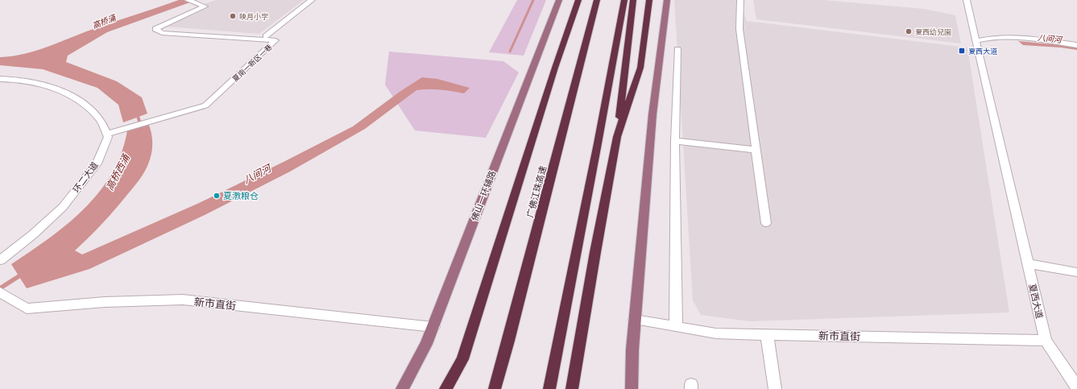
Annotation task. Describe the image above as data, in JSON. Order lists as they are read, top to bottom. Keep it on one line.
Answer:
{"streets":{"highway":["广佛江珠高速"],"main road":["佛山一环辅路"],"street":["夏南一新区一巷","环二大道","夏西大道","新市直街"]},"crossings":[["夏南一新区一巷","环二大道"],["佛山一环辅路","新市直街"],["夏西大道","新市直街"]],"water":["高桥涌","八间河","高桥西涌"],"places":{"other":["映月小学","夏西幼兒園","夏漖粮仓"],"transit":["夏西大道"]}}
